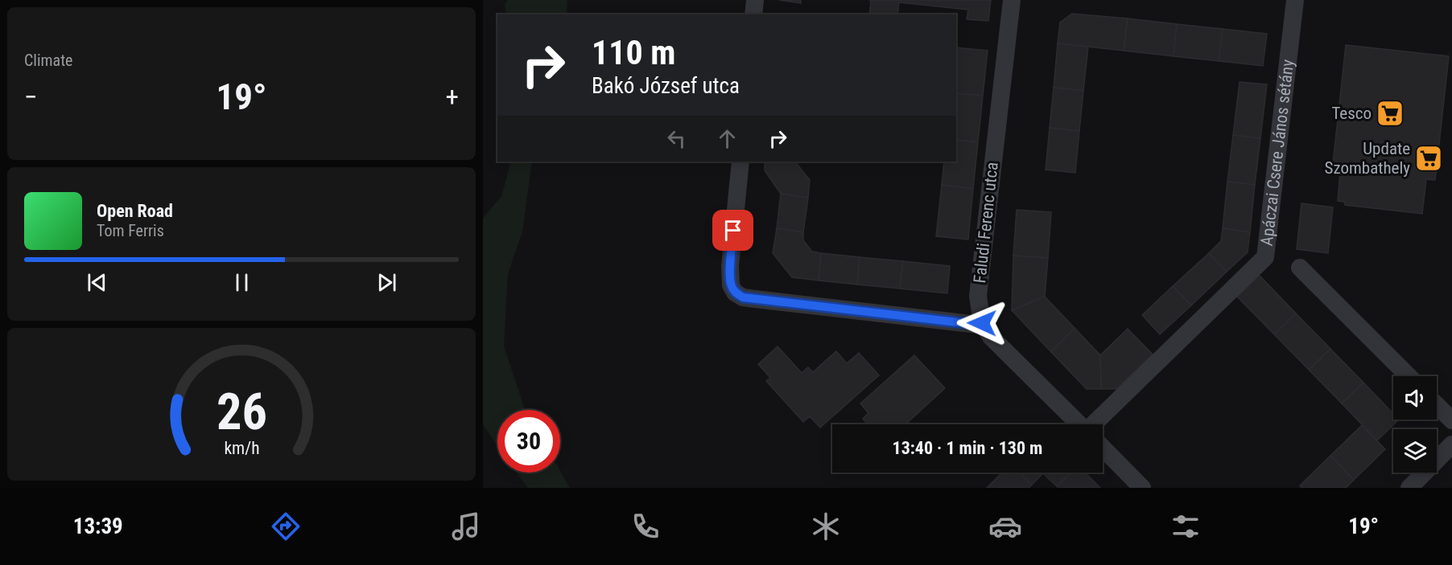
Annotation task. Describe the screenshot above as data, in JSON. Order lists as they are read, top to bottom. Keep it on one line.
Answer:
{"streets":{"street":["Apáczai Csere János sétány","Faludi Ferenc utca"]},"places":{"supermarket":["Tesco","Update Szombathely"]},"page":{"tile":"Climate","turn":["110 m","Bakó József utca"],"heat":["−","19°","+"],"song":["Open Road","Tom Ferris"],"limit":"30","trip":"13:40 · 1 min · 130 m","tabs":["13:39","19°"],"gauge":["26","km/h"]}}
